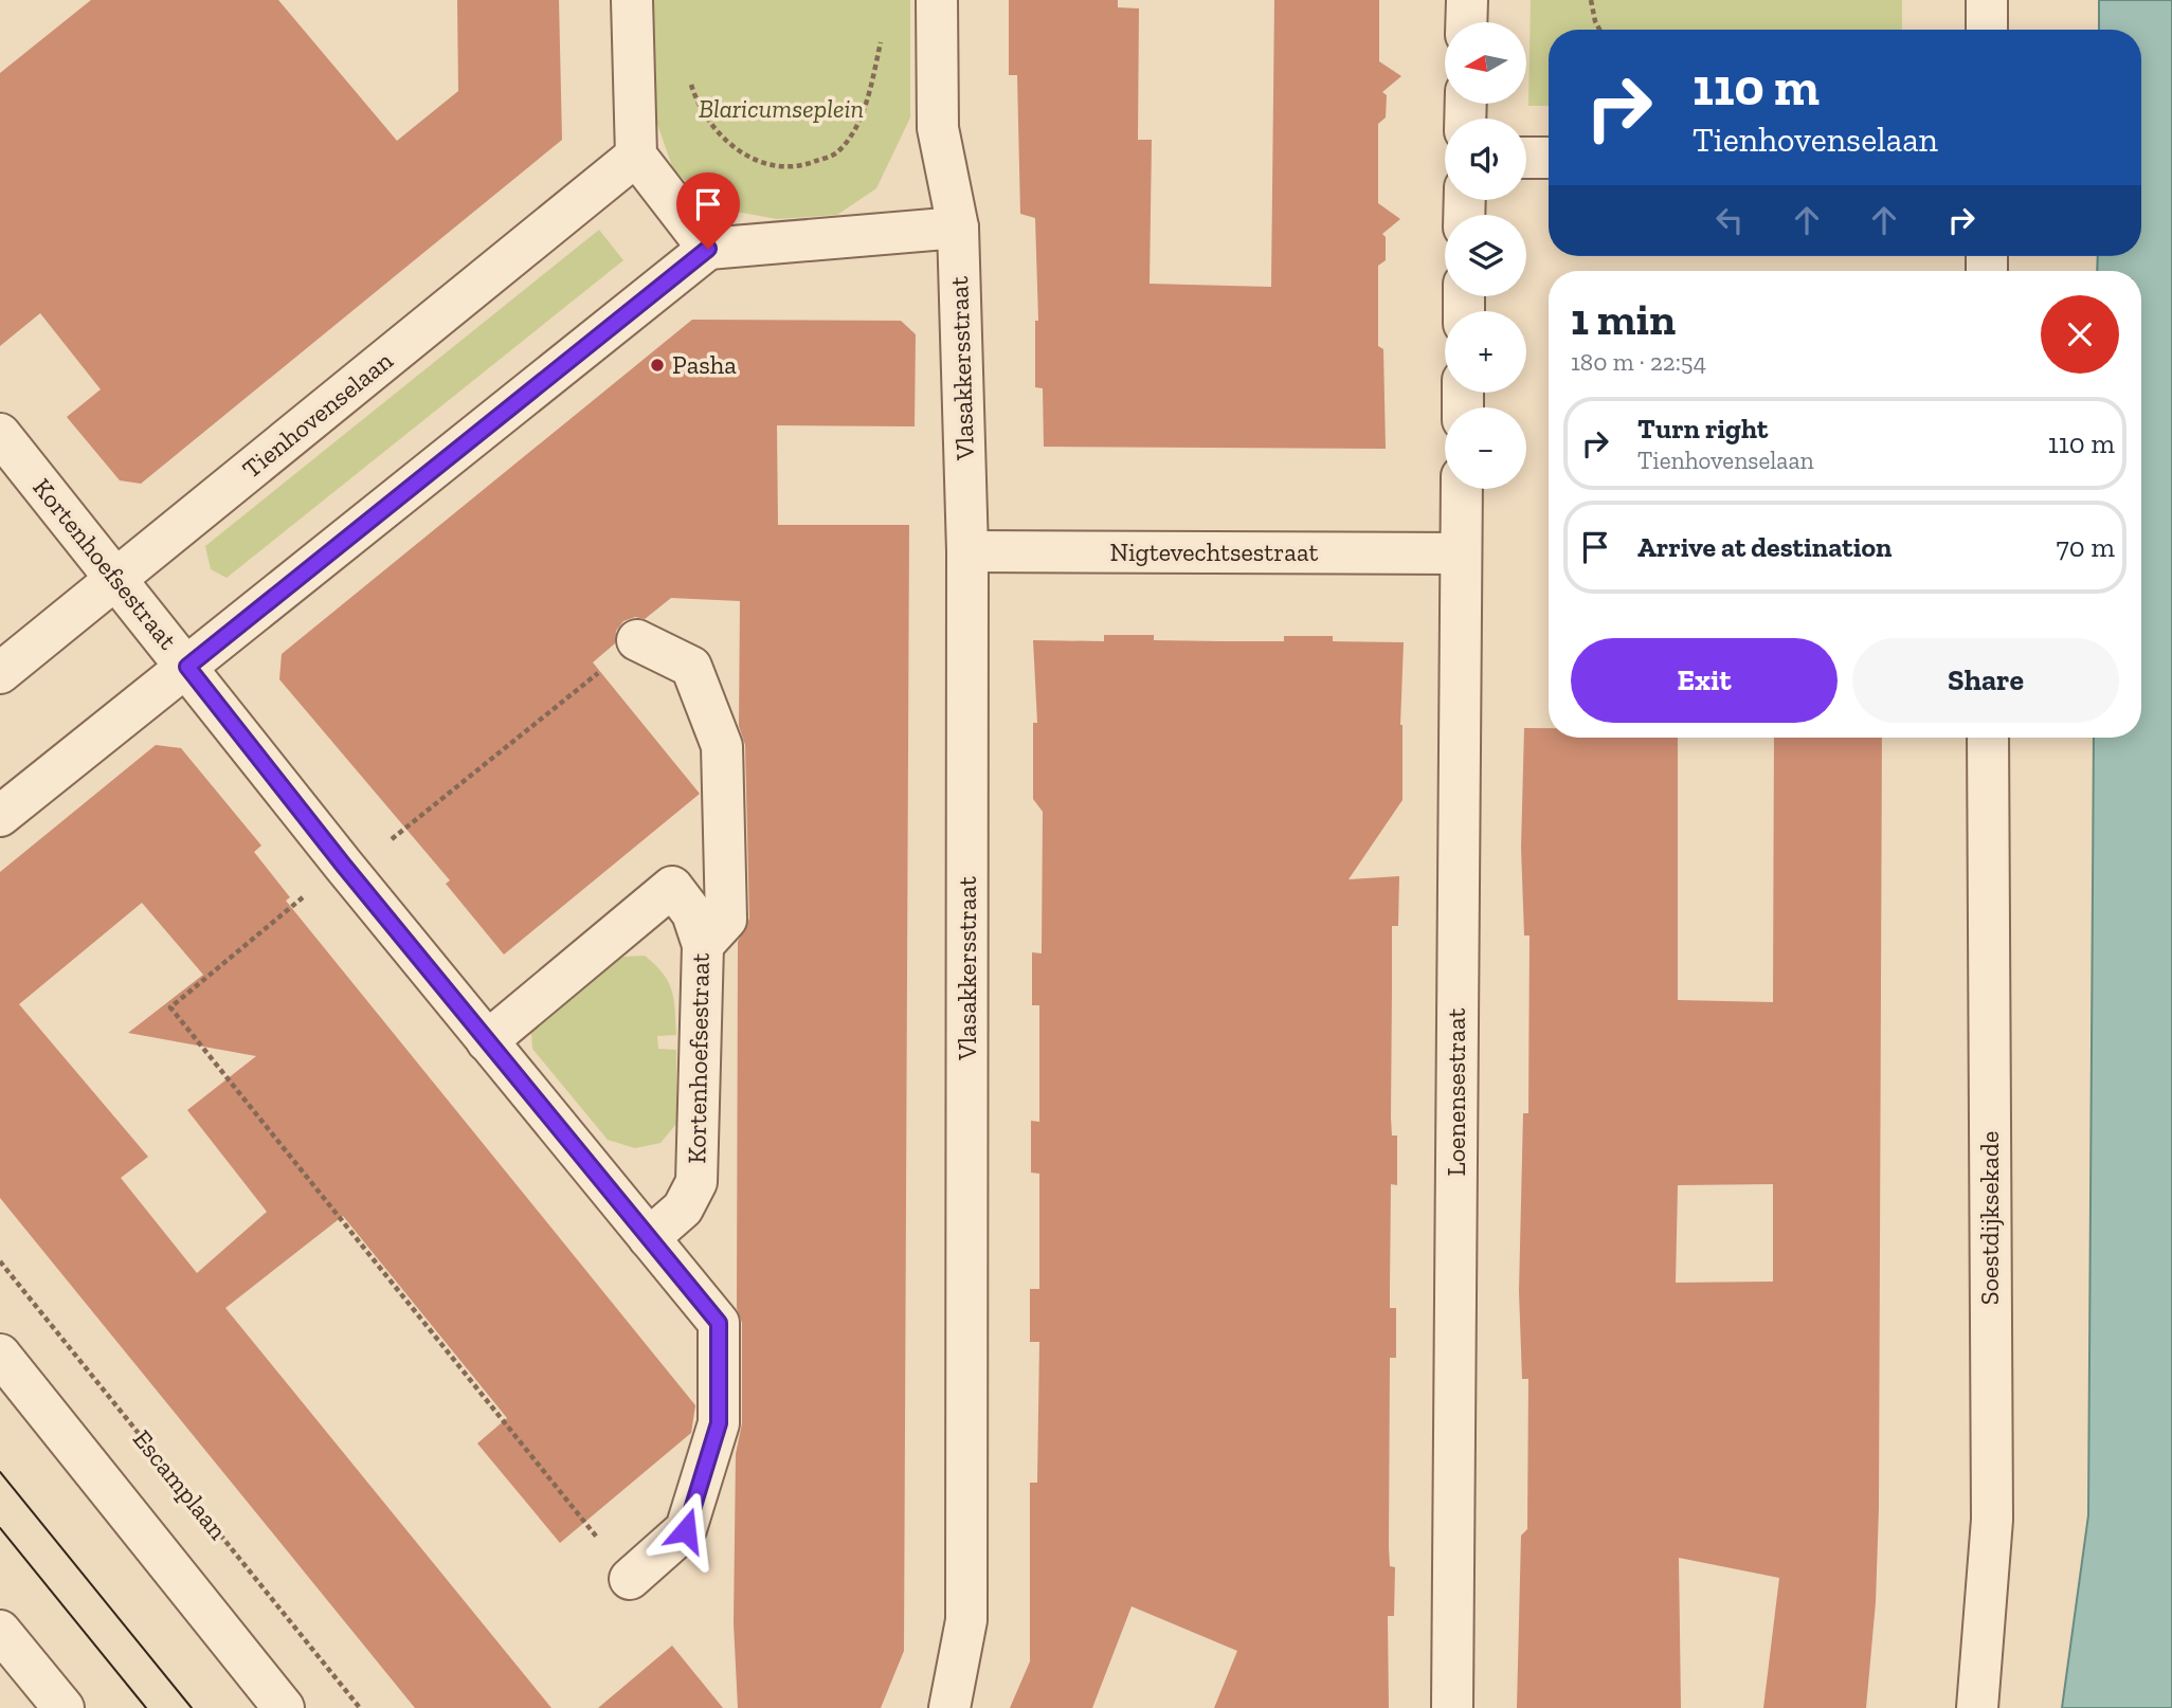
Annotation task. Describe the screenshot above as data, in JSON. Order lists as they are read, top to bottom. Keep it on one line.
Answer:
{"streets":{"street":["Vlasakkersstraat","Tienhovenselaan","Nigtevechtsestraat","Kortenhoefsestraat","Loenensestraat","Soestdijksekade"],"path":["Escamplaan"]},"crossings":[["Vlasakkersstraat","Nigtevechtsestraat"],["Tienhovenselaan","Kortenhoefsestraat"],["Nigtevechtsestraat","Loenensestraat"]],"parks":["Blaricumseplein"],"places":["Pasha"],"north":"left","page":{"map_buttons":["+","−"],"turn":["110 m","Tienhovenselaan"],"heading":["1 min","180 m · 22:54"],"list":[{"name":"Turn right","note":"Tienhovenselaan","value":"110 m"},{"name":"Arrive at destination","value":"70 m"}],"buttons":["Exit","Share"]}}
